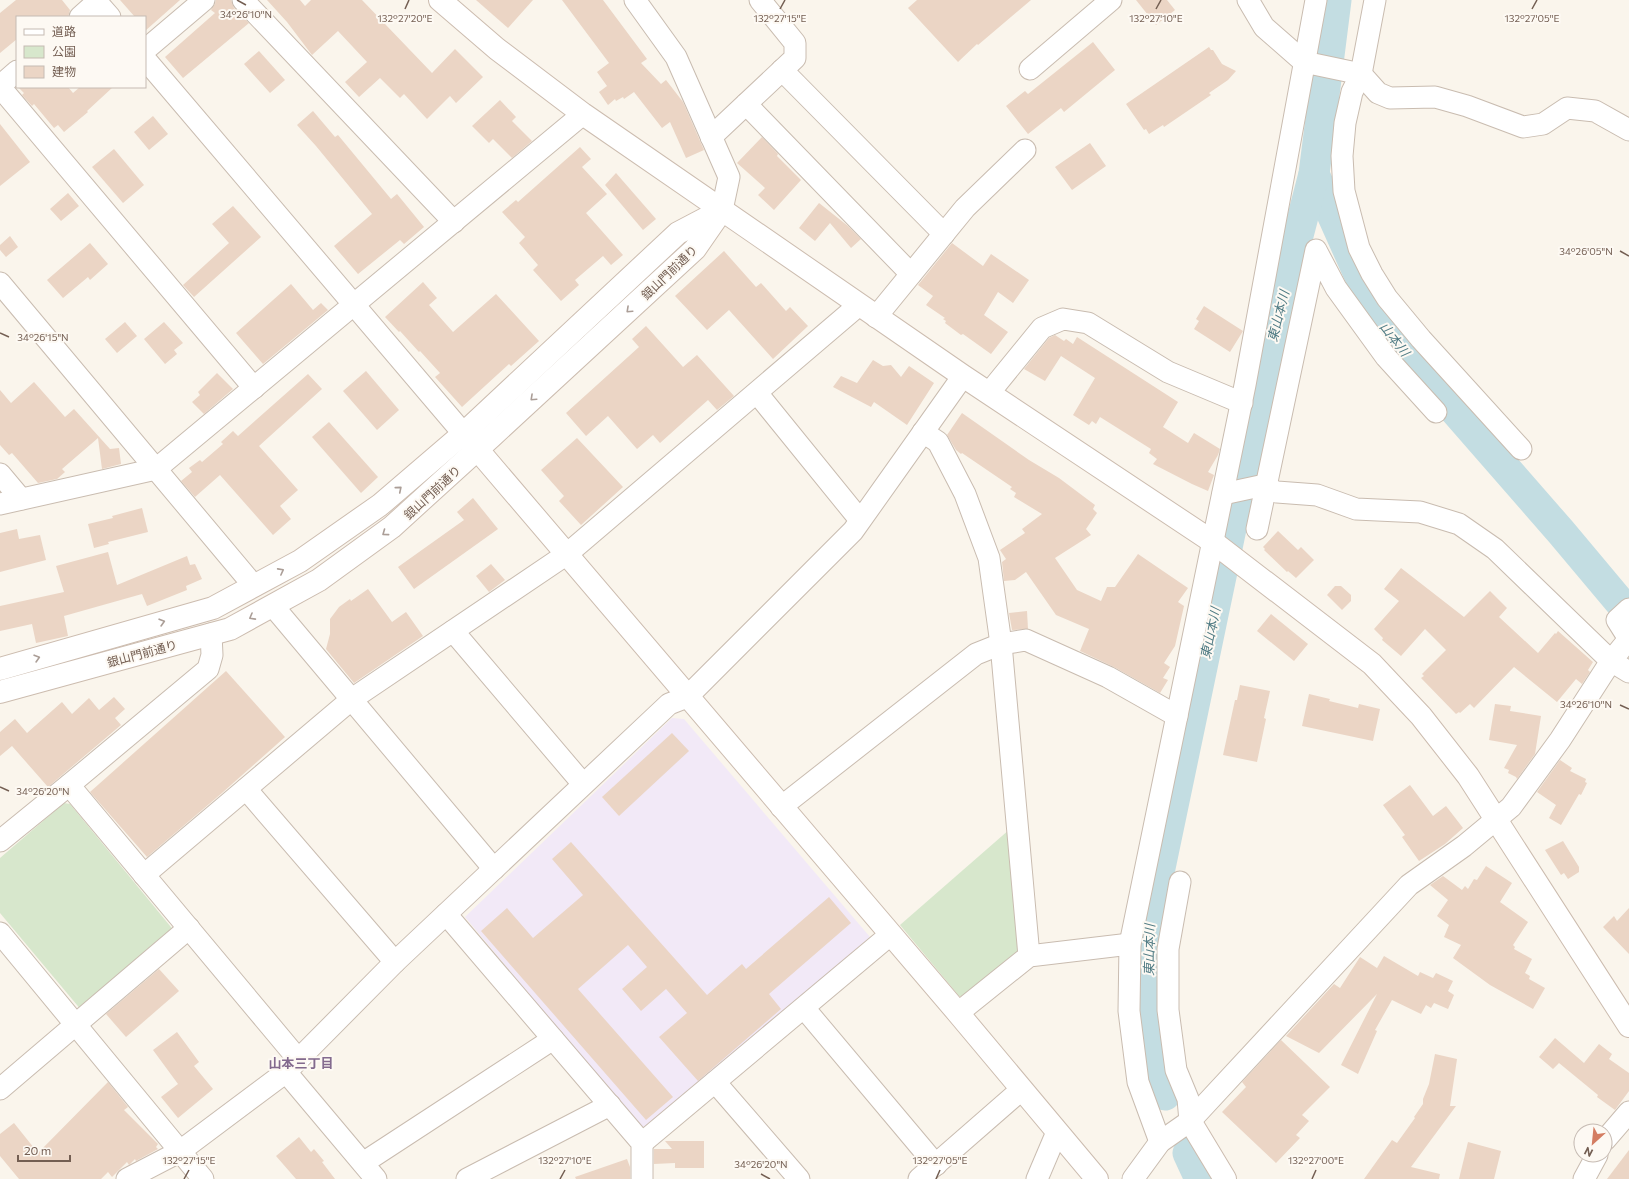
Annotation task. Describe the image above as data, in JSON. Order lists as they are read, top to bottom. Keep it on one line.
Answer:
{"streets":{"street":["銀山門前通り"]},"districts":["山本三丁目"],"water":["東山本川","山本川"],"legend":["道路","公園","建物"],"scale_bar":"20 m","north":"bottom left","coordinates":["34°26'10\"N","132°27'20\"E","132°27'15\"E","132°27'10\"E","132°27'05\"E","34°26'05\"N","34°26'15\"N","34°26'20\"N","132°27'00\"E"]}
